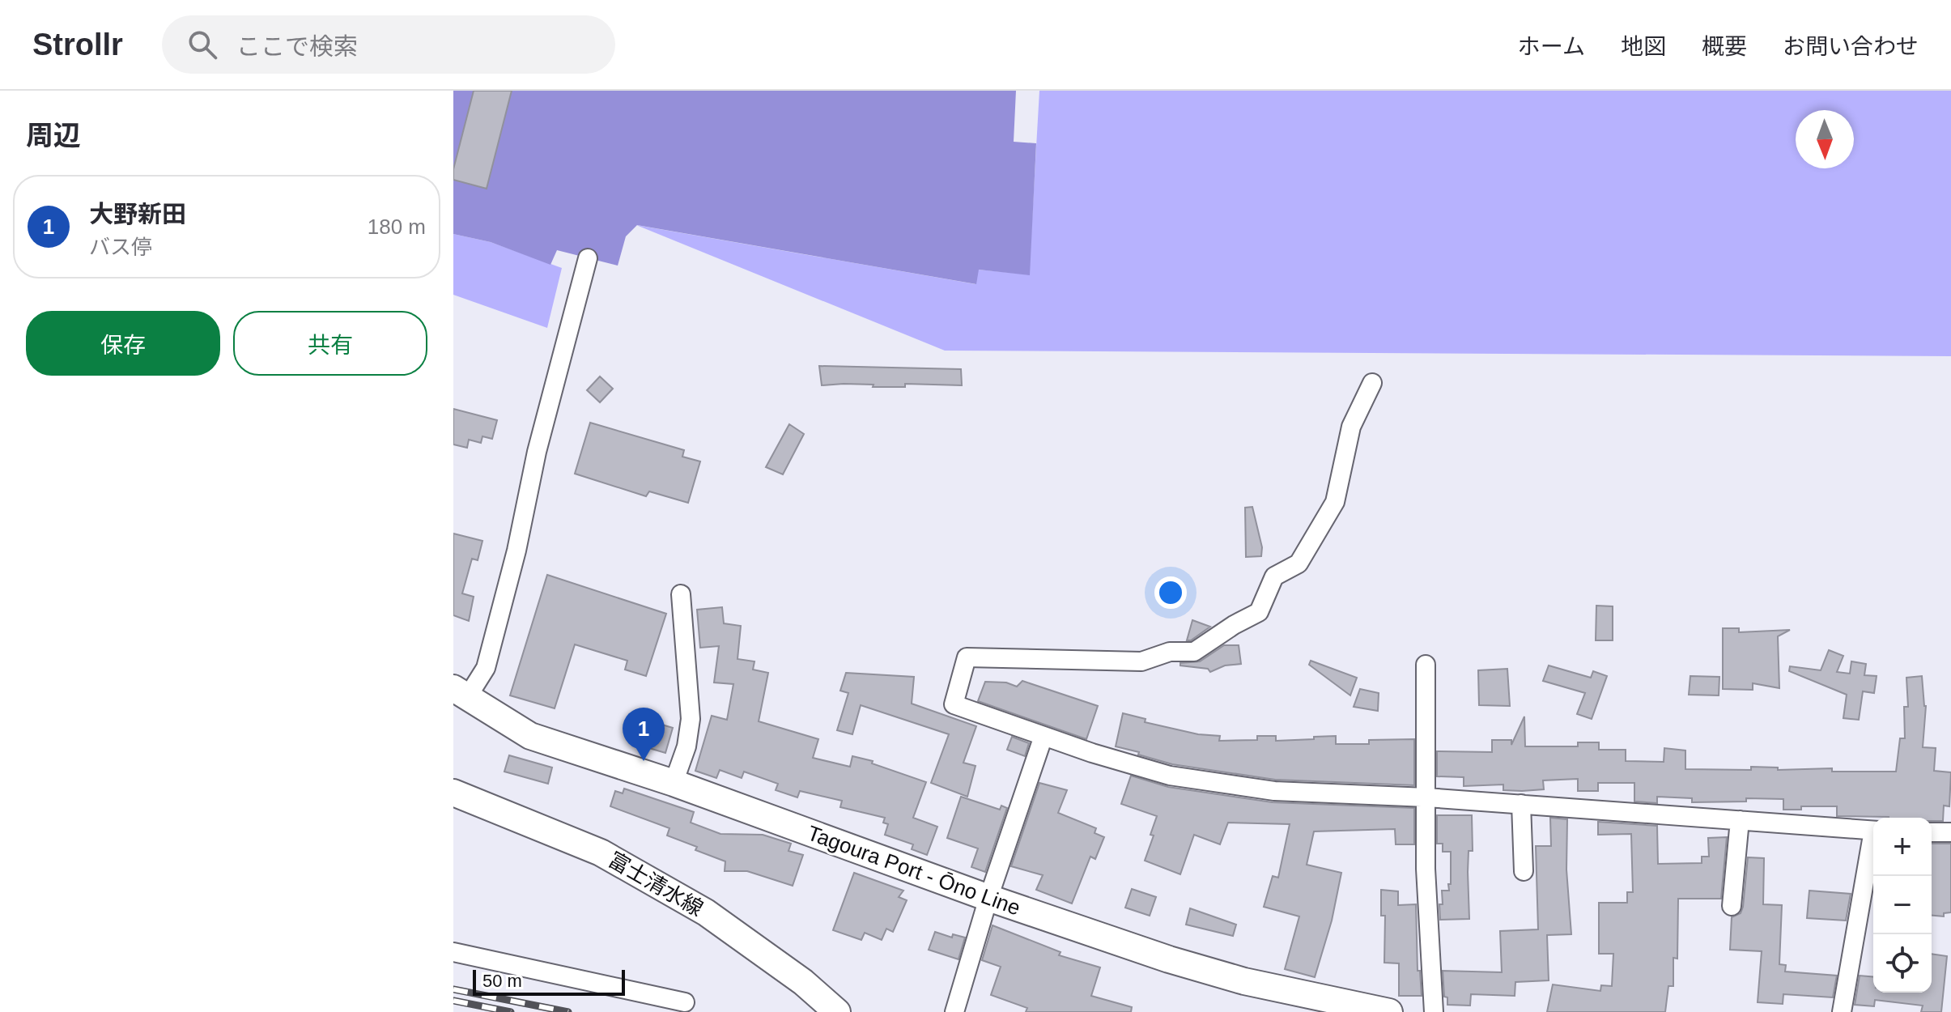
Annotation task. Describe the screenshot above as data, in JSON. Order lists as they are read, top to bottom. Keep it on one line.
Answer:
{"streets":{"main road":["Tagoura Port - Ōno Line","富士清水線"]},"scale_bar":"50 m","north":"bottom","page":{"header":"Strollr","search":"ここで検索","nav":["ホーム","地図","概要","お問い合わせ"],"heading":"周辺","list":[{"mark":"1","name":"大野新田","note":"バス停","value":"180 m"}],"buttons":["保存","共有"],"pins":"1","map_buttons":["+","−"],"scale":"50 m"}}
